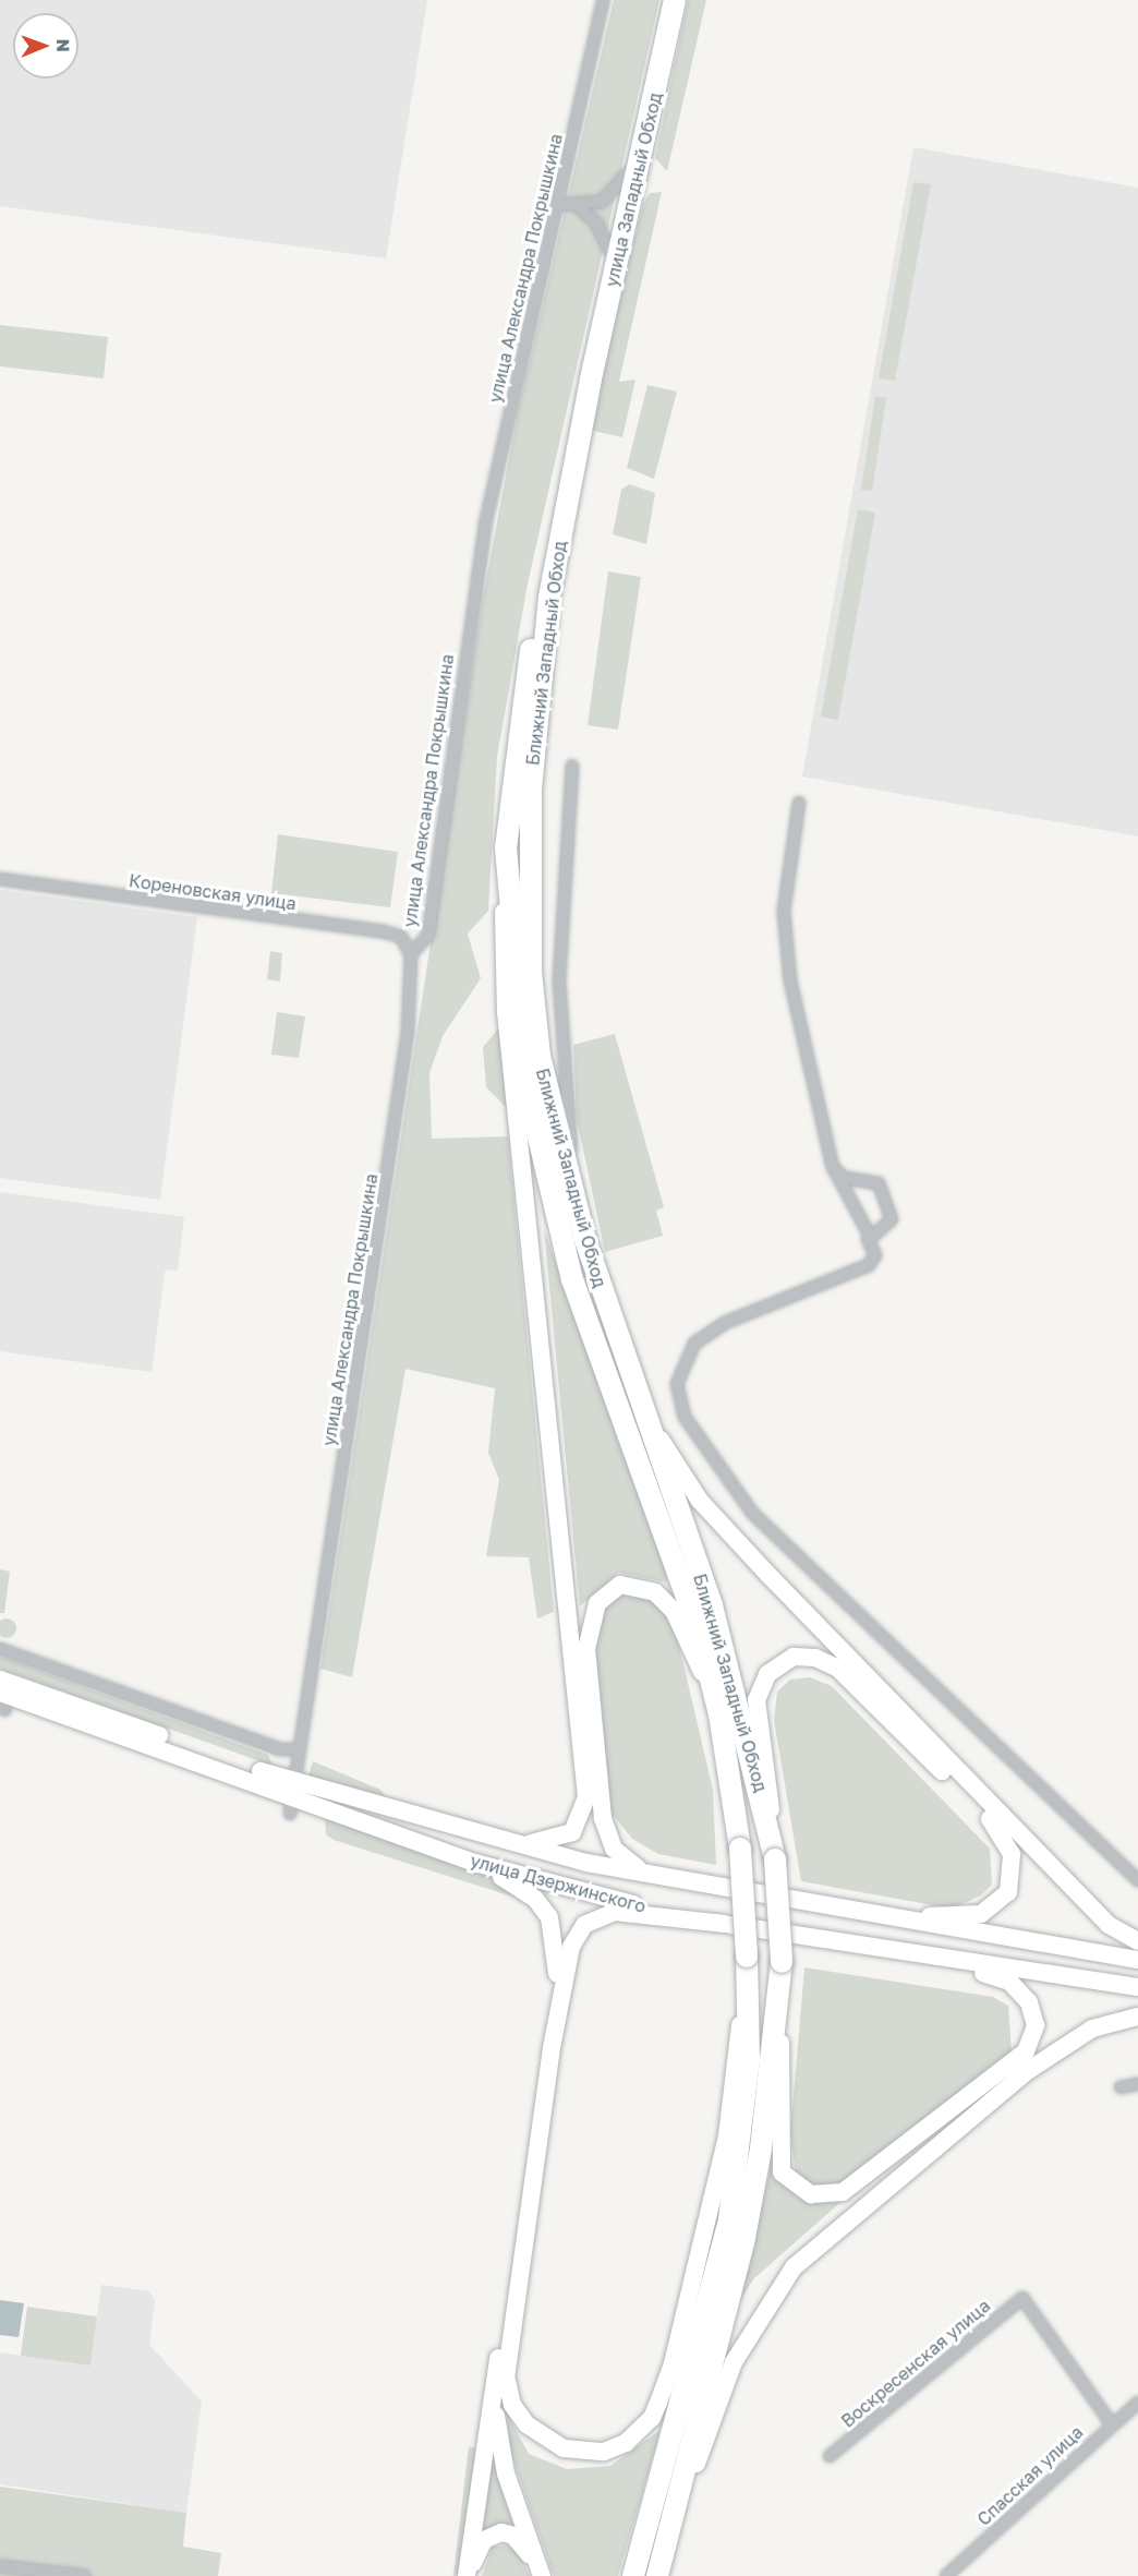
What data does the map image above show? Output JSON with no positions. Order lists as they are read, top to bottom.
{
  "streets": {
    "highway": ["улица Западный Обход", "Ближний Западный Обход"],
    "main road": ["улица Дзержинского"],
    "street": [
      "улица Александра Покрышкина",
      "Кореновская улица",
      "Воскресенская улица",
      "Спасская улица"
    ]
  },
  "crossings": [
    ["улица Западный Обход", "Ближний Западный Обход"],
    ["улица Александра Покрышкина", "Кореновская улица"],
    ["улица Александра Покрышкина", "улица Дзержинского"],
    ["Воскресенская улица", "Спасская улица"]
  ],
  "north": "right"
}
